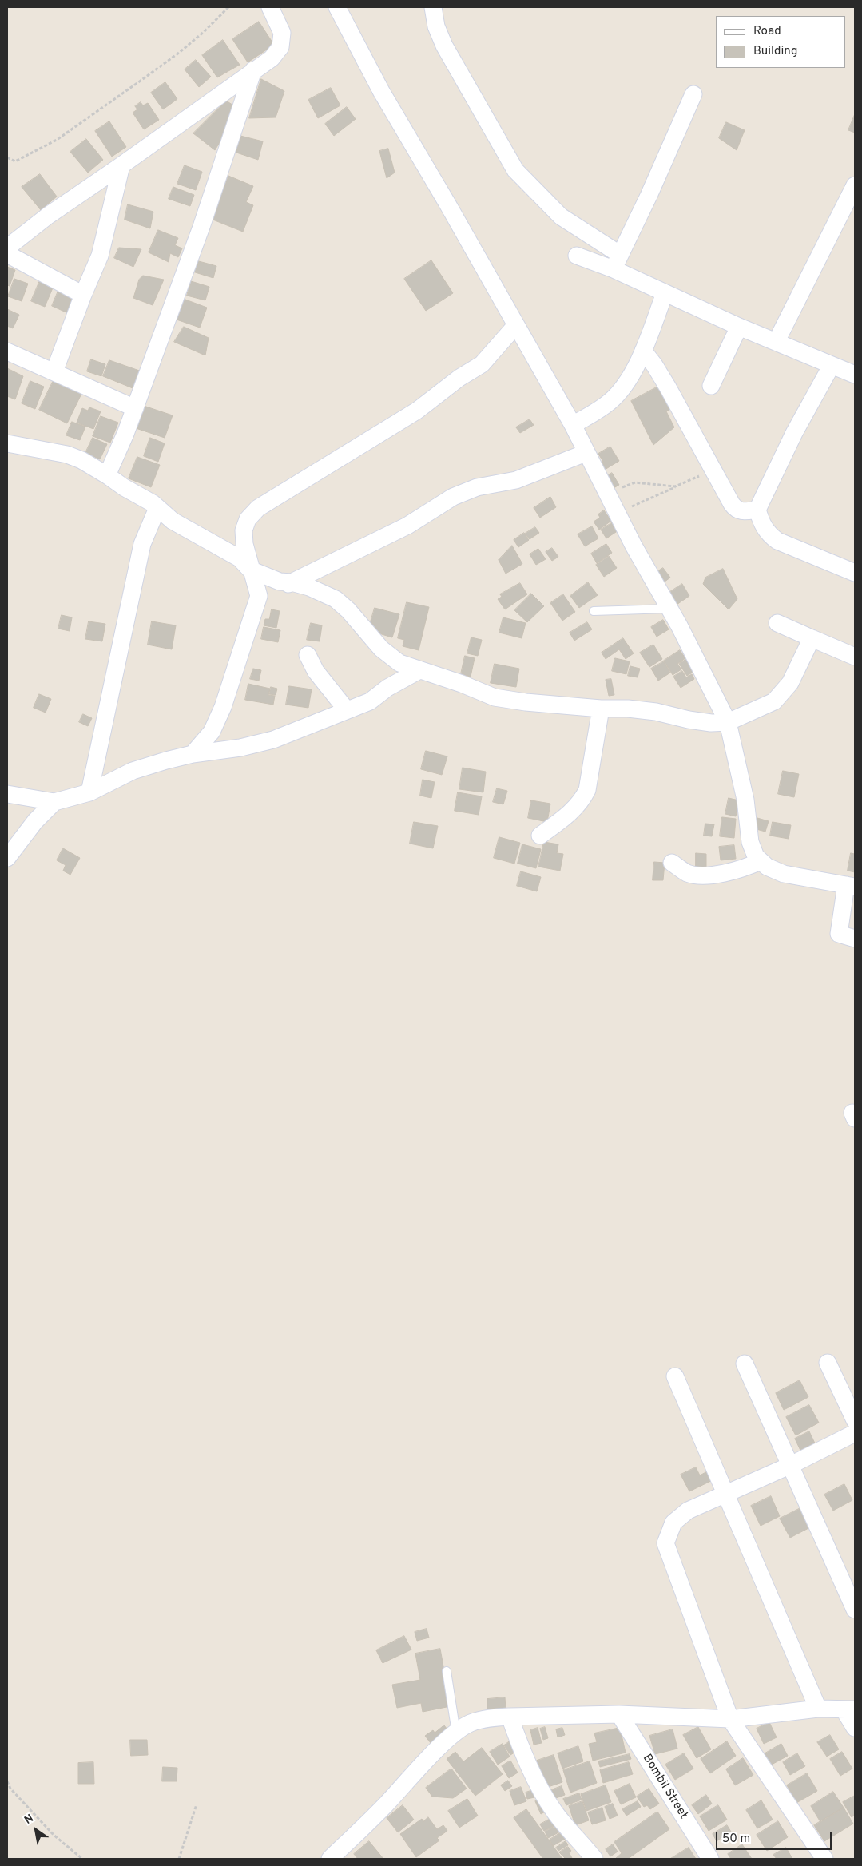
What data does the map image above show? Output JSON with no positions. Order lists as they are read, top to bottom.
{
  "streets": {
    "street": ["Bombil Street"]
  },
  "legend": ["Road", "Building"],
  "scale_bar": "50 m",
  "north": "top left"
}
